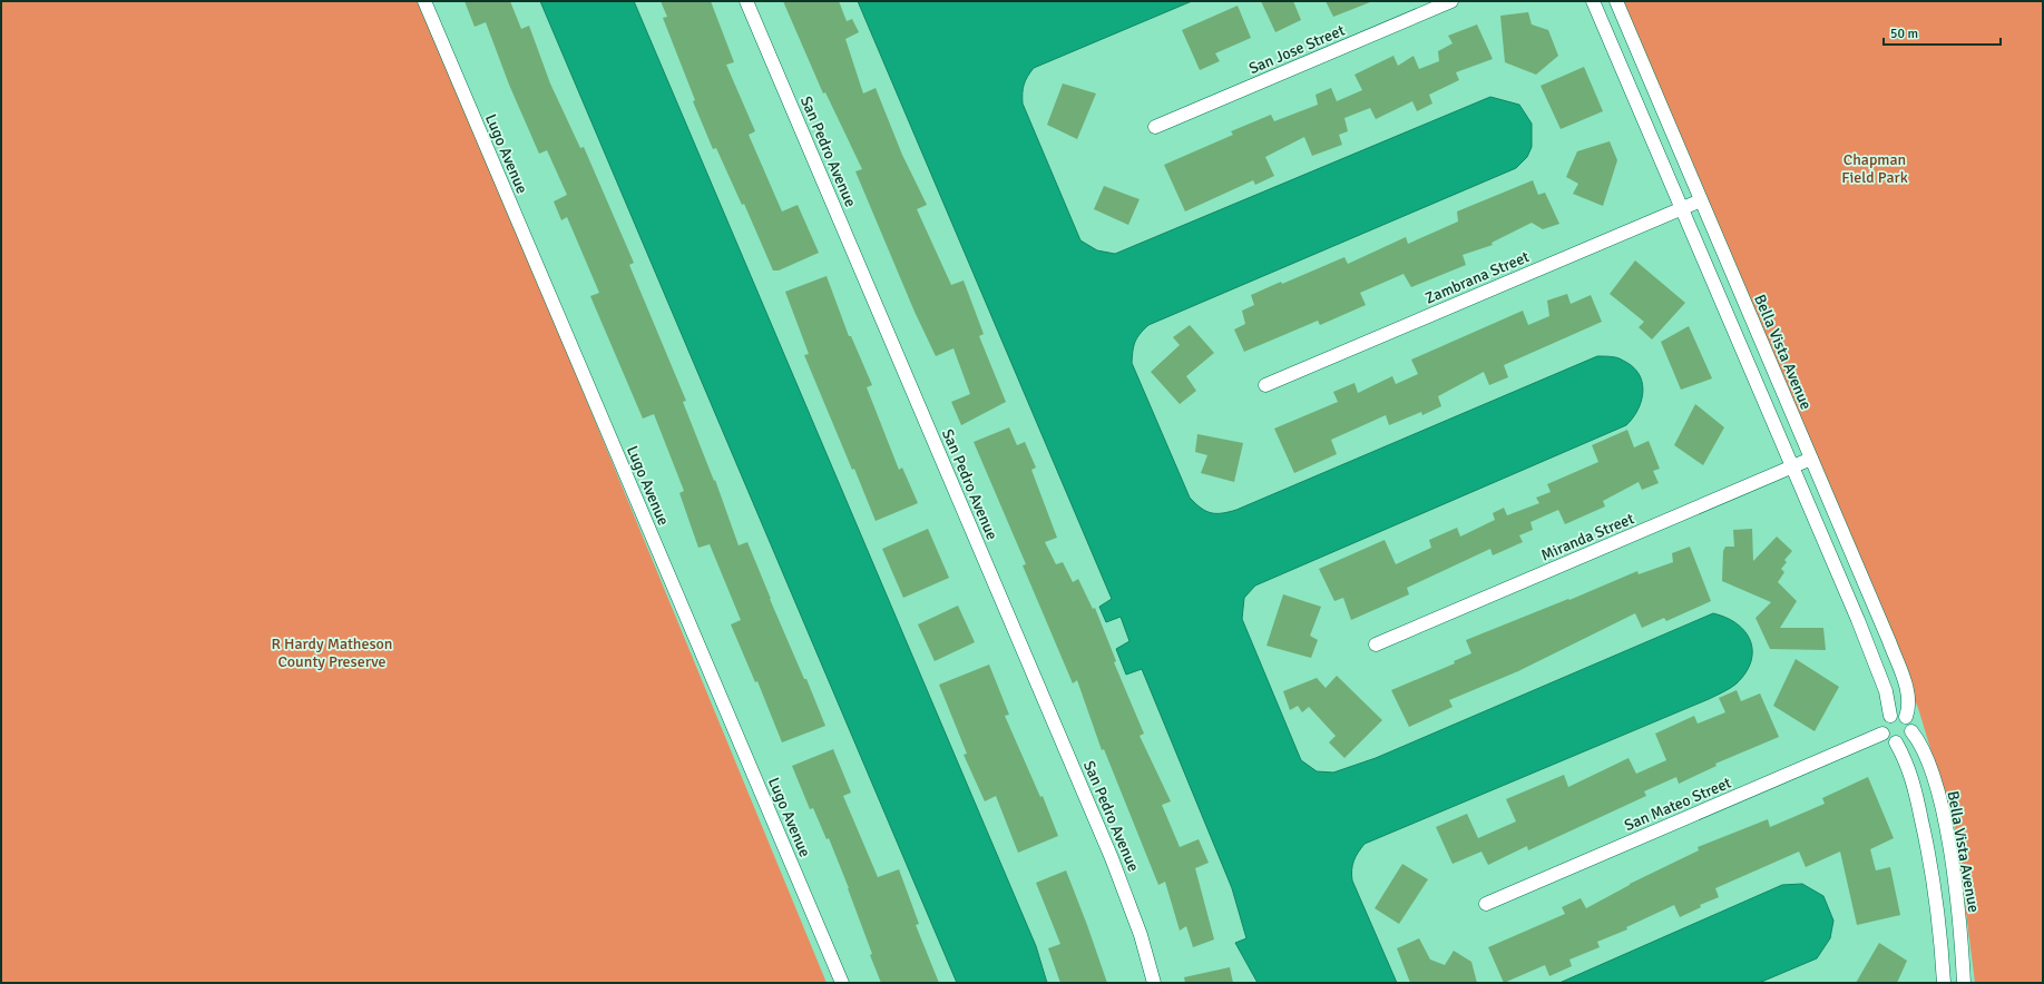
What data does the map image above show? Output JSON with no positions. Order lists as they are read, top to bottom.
{
  "streets": {
    "street": [
      "San Jose Street",
      "San Pedro Avenue",
      "Lugo Avenue",
      "Zambrana Street",
      "Bella Vista Avenue",
      "Miranda Street",
      "San Mateo Street"
    ]
  },
  "crossings": [
    ["Zambrana Street", "Bella Vista Avenue"],
    ["Bella Vista Avenue", "Miranda Street"],
    ["Bella Vista Avenue", "San Mateo Street"]
  ],
  "parks": ["Chapman Field Park", "R Hardy Matheson County Preserve"],
  "scale_bar": "50 m"
}
